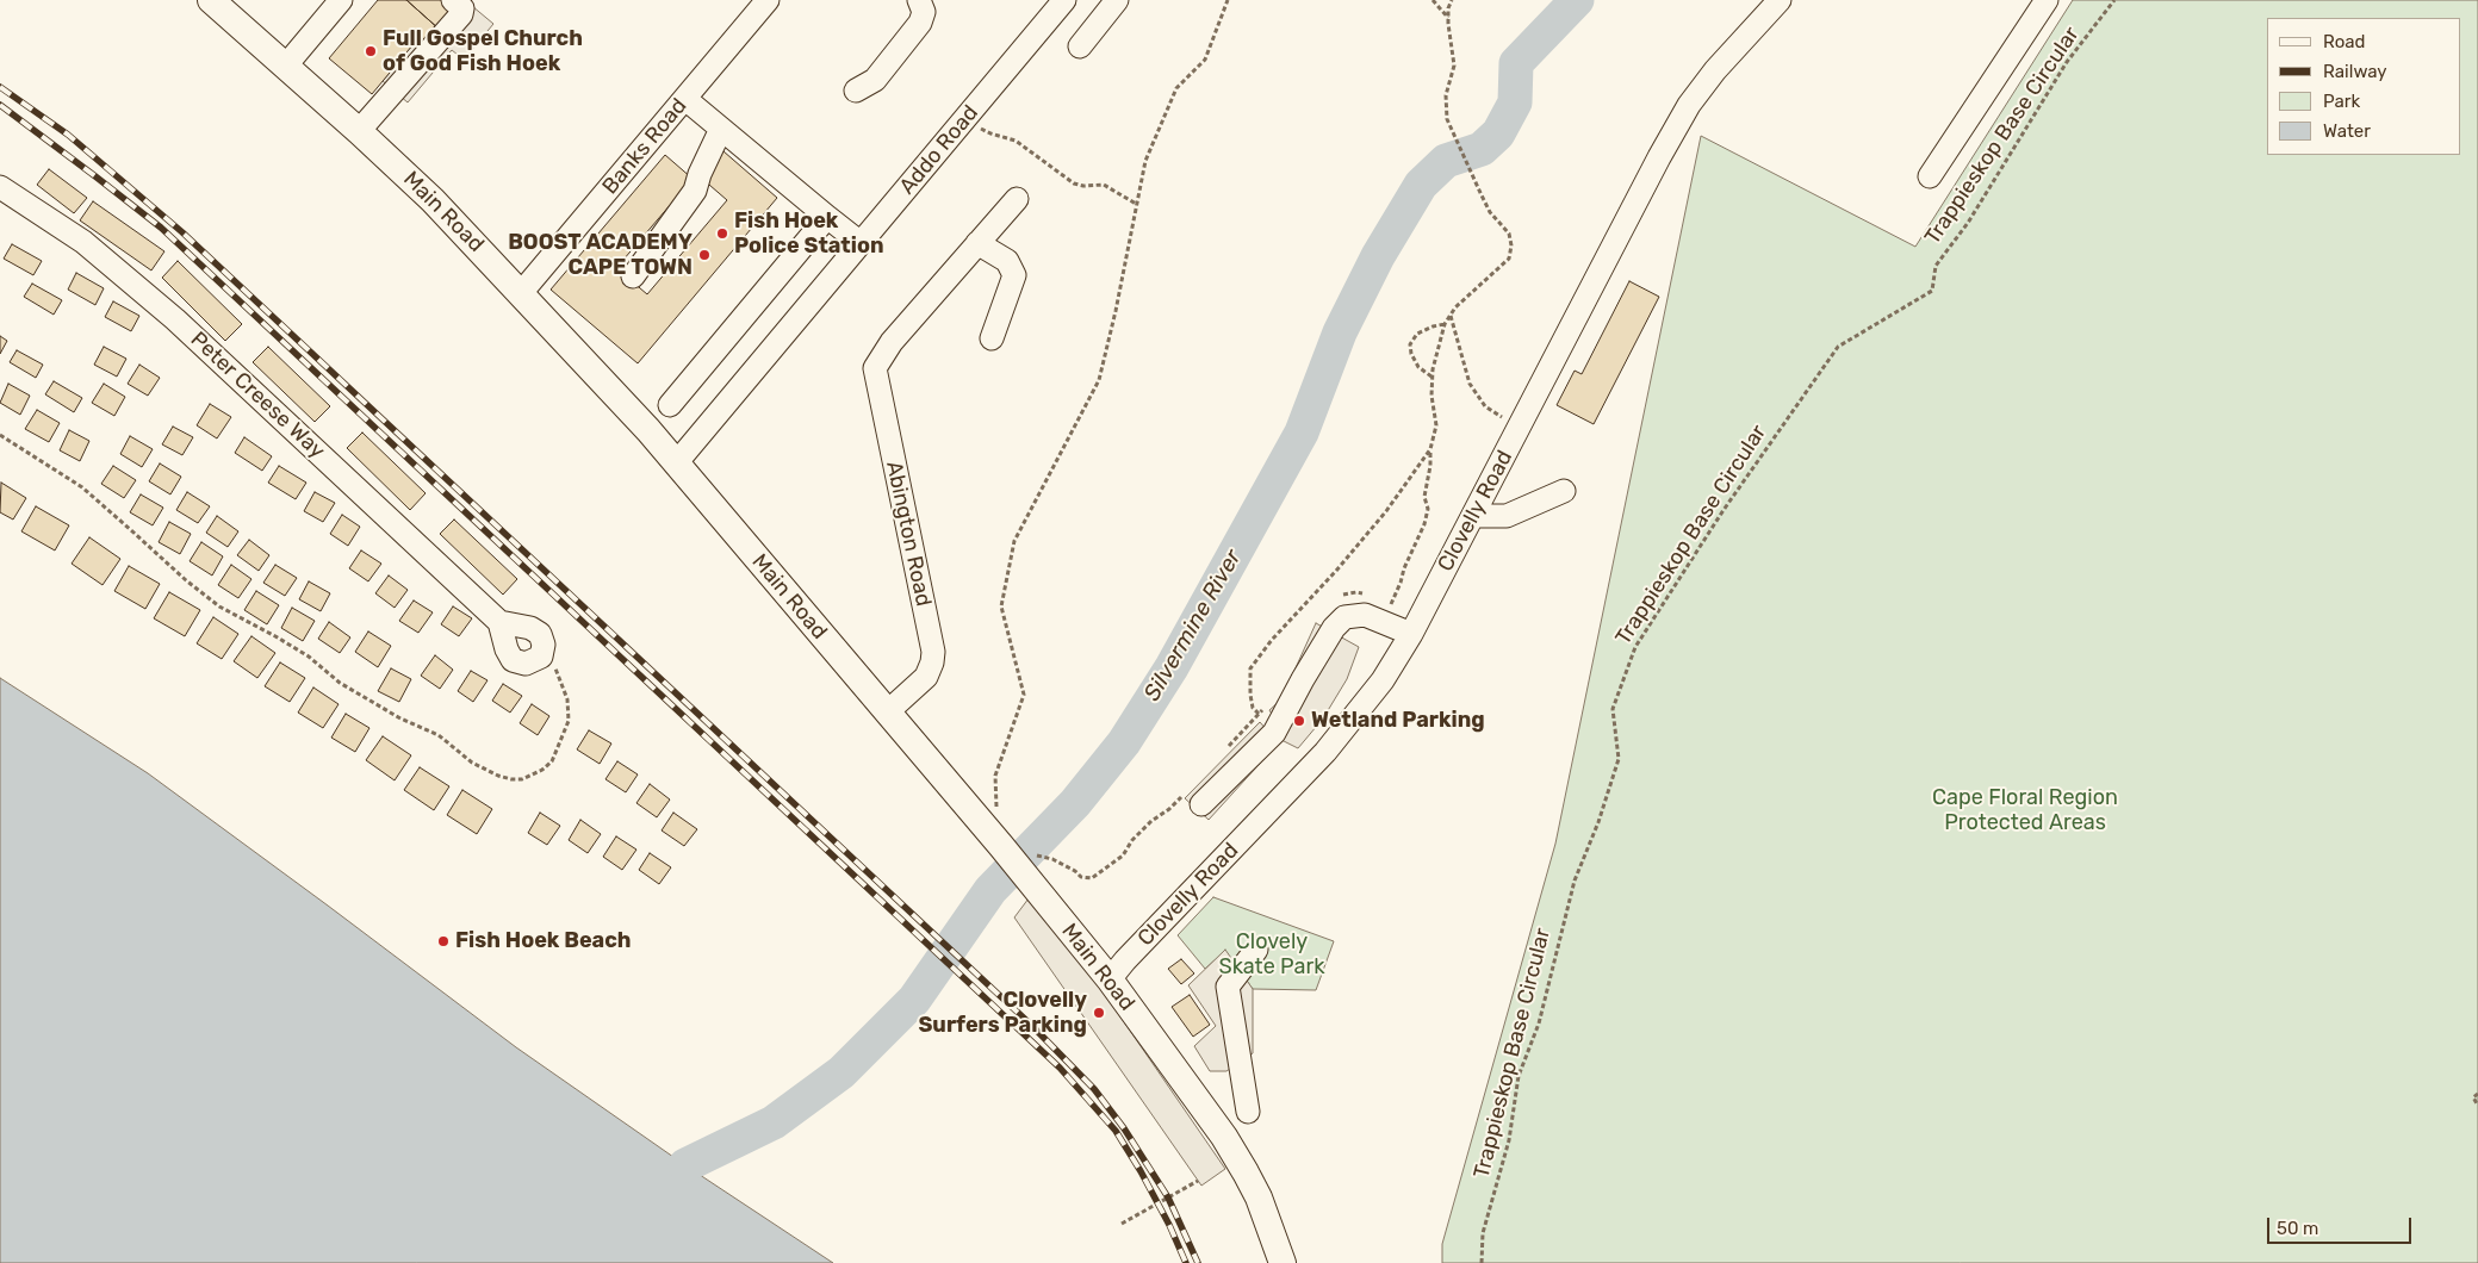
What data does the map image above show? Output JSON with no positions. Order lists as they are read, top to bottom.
{
  "streets": {
    "main road": ["Main Road"],
    "street": [
      "Banks Road",
      "Addo Road",
      "Peter Creese Way",
      "Clovelly Road",
      "Abington Road"
    ],
    "path": ["Trappieskop Base Circular"]
  },
  "crossings": [
    ["Banks Road", "Main Road"],
    ["Addo Road", "Main Road"],
    ["Main Road", "Clovelly Road"],
    ["Main Road", "Abington Road"]
  ],
  "water": ["Silvermine River"],
  "parks": ["Cape Floral Region Protected Areas", "Clovely Skate Park"],
  "places": [
    "Full Gospel Church of God Fish Hoek",
    "Fish Hoek Police Station",
    "BOOST ACADEMY CAPE TOWN",
    "Wetland Parking",
    "Fish Hoek Beach",
    "Clovelly Surfers Parking"
  ],
  "legend": [
    "Road",
    "Railway",
    "Park",
    "Water"
  ],
  "scale_bar": "50 m"
}
